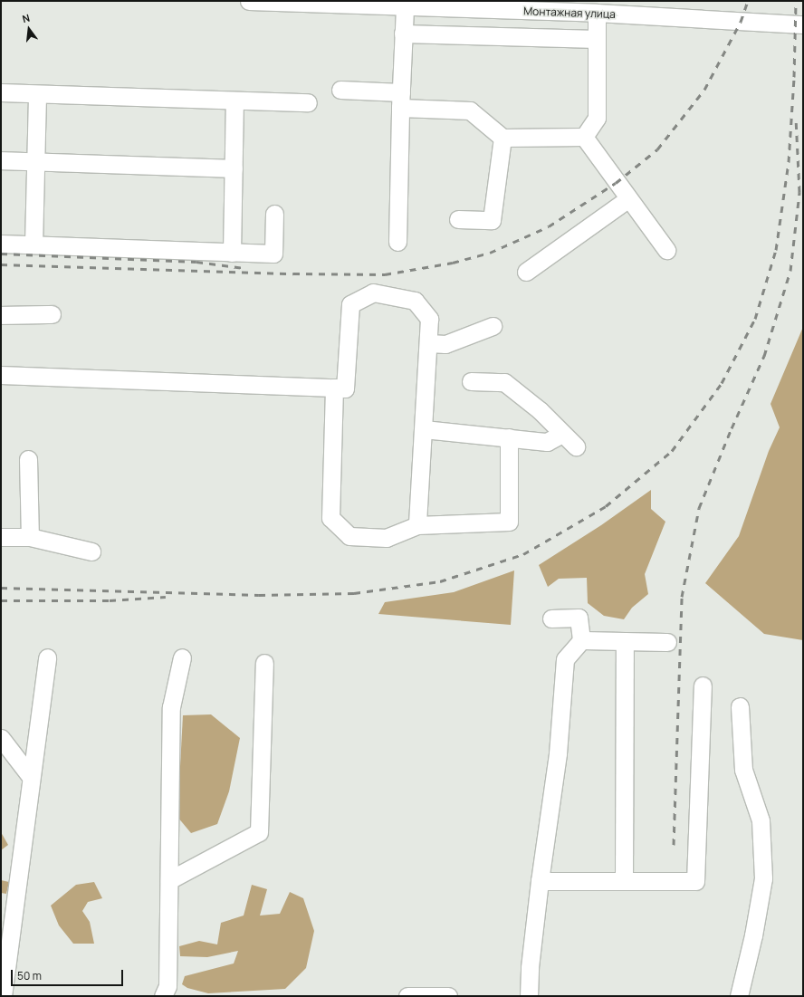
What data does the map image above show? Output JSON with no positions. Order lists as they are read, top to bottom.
{
  "streets": {
    "street": ["Монтажная улица"]
  },
  "scale_bar": "50 m",
  "north": "top"
}
